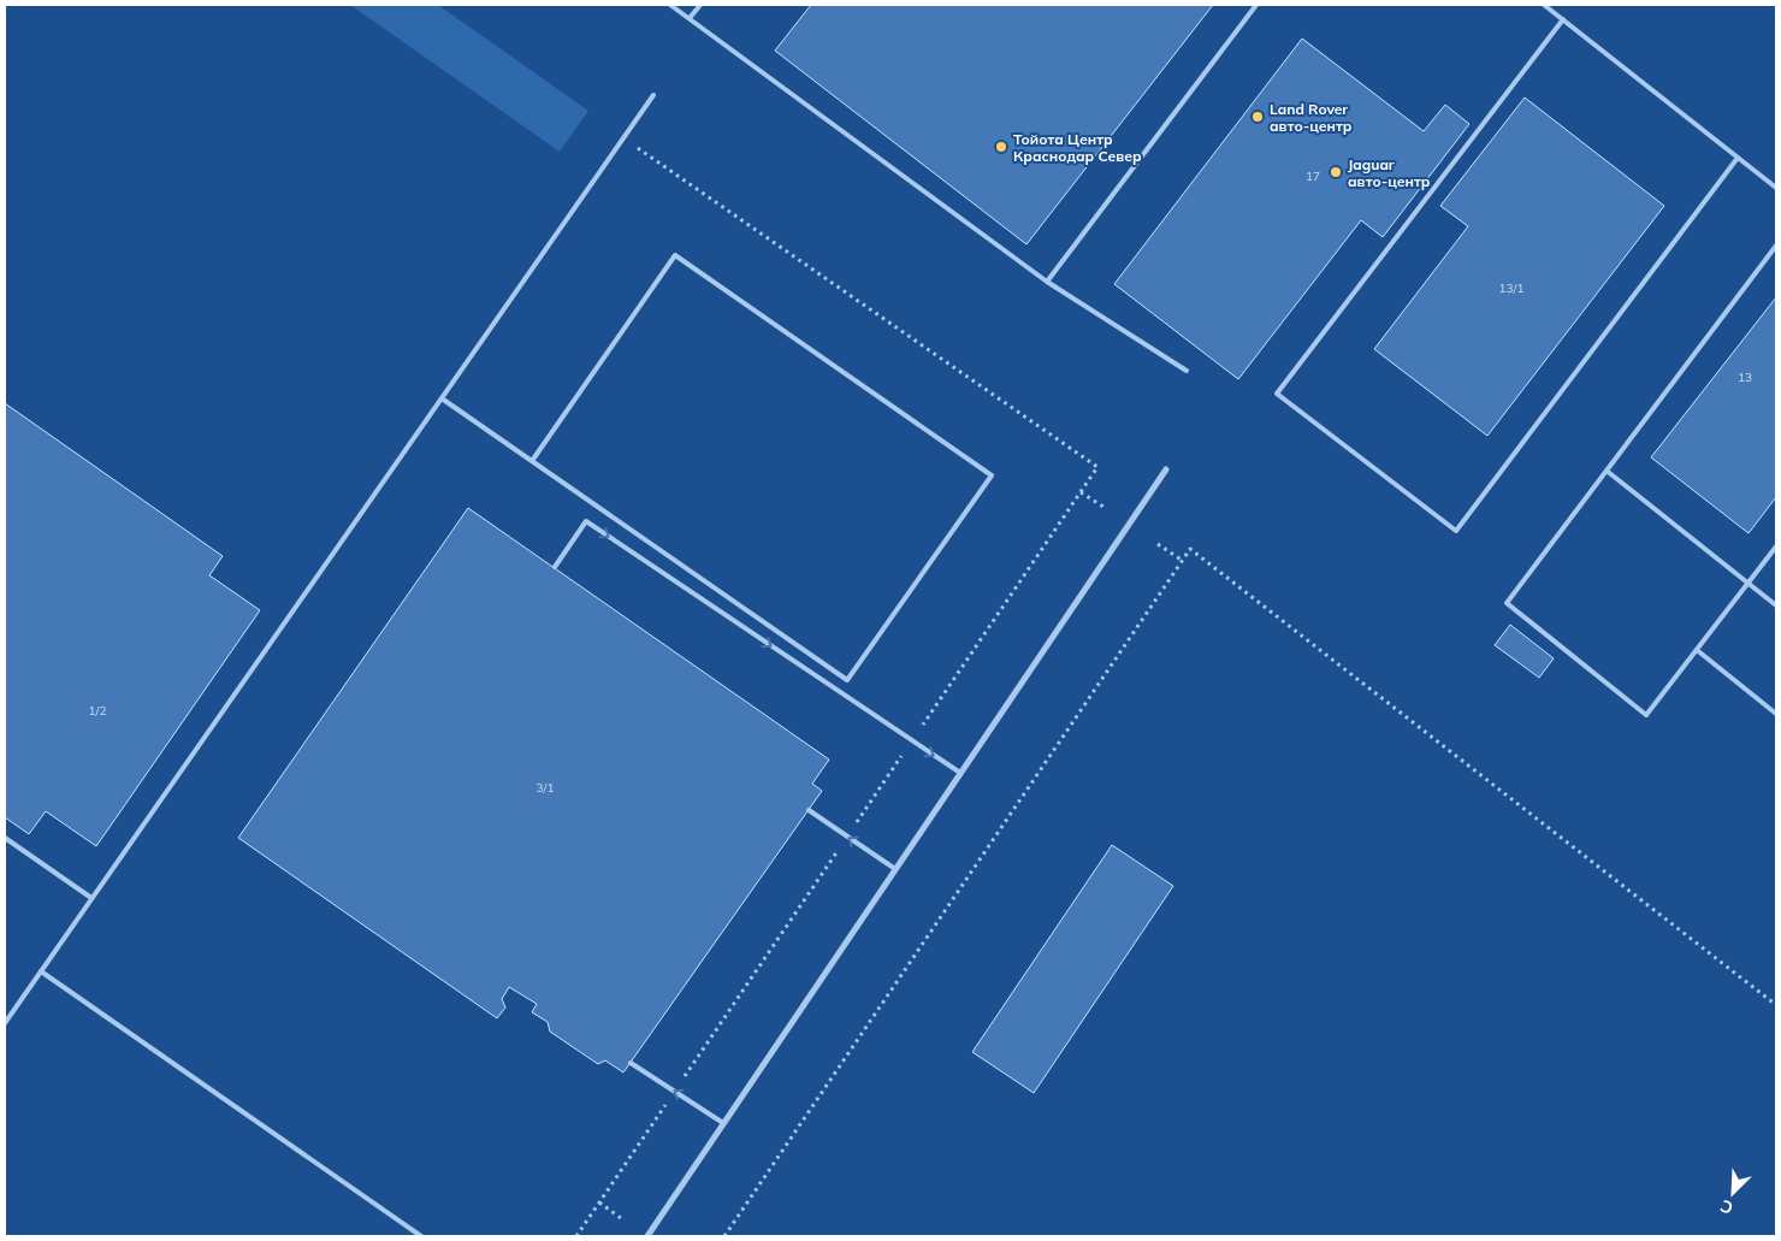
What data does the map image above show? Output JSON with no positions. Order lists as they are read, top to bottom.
{
  "places": ["Land Rover авто-центр", "Тойота Центр Краснодар Север", "Jaguar авто-центр"],
  "house_numbers": [
    "17",
    "13/1",
    "13",
    "1/2",
    "3/1"
  ],
  "north": "bottom left"
}
